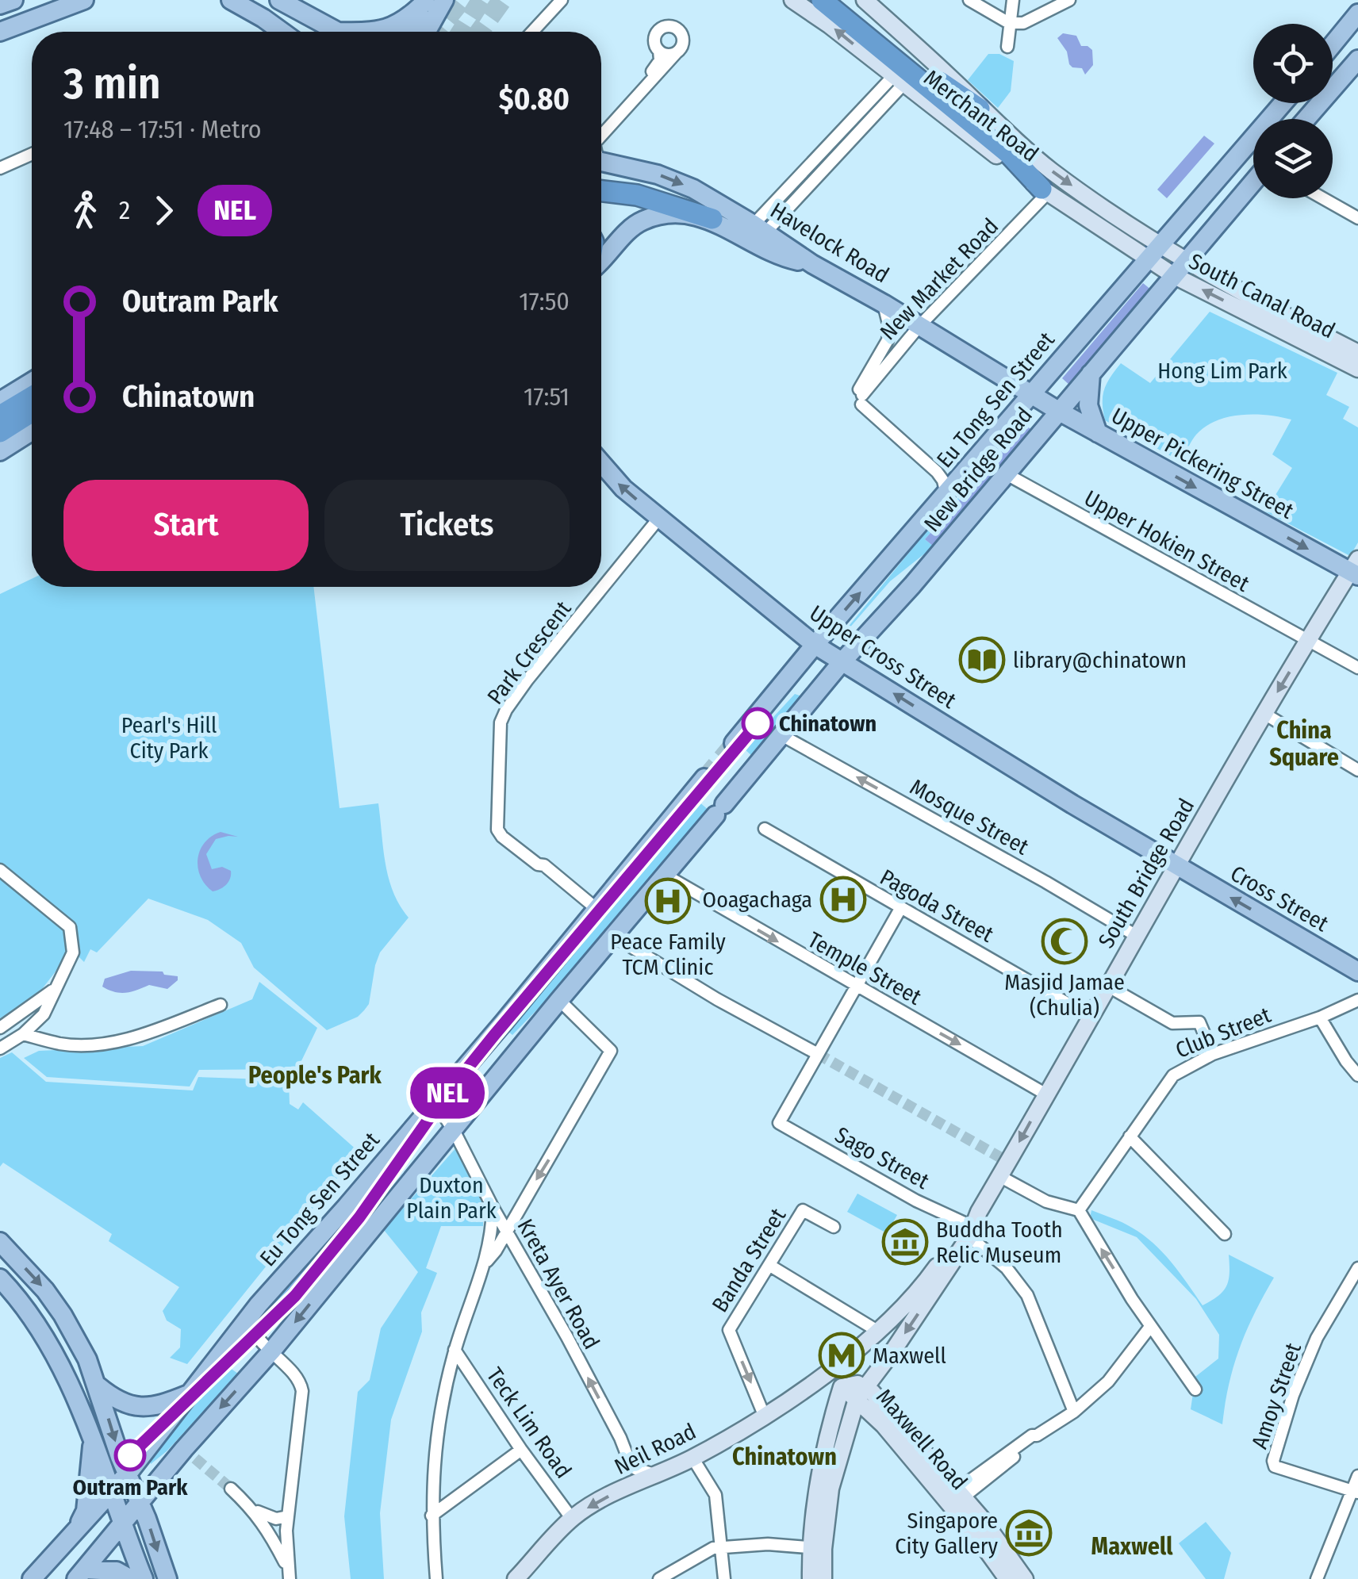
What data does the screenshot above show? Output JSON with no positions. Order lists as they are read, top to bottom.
{
  "streets": {
    "main road": [
      "Merchant Road",
      "Havelock Road",
      "South Canal Road",
      "Eu Tong Sen Street",
      "Upper Pickering Street",
      "New Bridge Road",
      "Upper Cross Street",
      "South Bridge Road",
      "Cross Street",
      "Maxwell Road",
      "Neil Road"
    ],
    "street": [
      "New Market Road",
      "Upper Hokien Street",
      "Park Crescent",
      "Mosque Street",
      "Pagoda Street",
      "Temple Street",
      "Club Street",
      "Sago Street",
      "Banda Street",
      "Kreta Ayer Road",
      "Amoy Street",
      "Teck Lim Road"
    ]
  },
  "crossings": [
    ["Merchant Road", "New Market Road"],
    ["Merchant Road", "South Canal Road"],
    ["Merchant Road", "Eu Tong Sen Street"],
    ["Havelock Road", "New Market Road"],
    ["Havelock Road", "Eu Tong Sen Street"],
    ["Havelock Road", "Upper Pickering Street"],
    ["South Canal Road", "Eu Tong Sen Street"],
    ["South Canal Road", "New Bridge Road"],
    ["Eu Tong Sen Street", "Upper Pickering Street"],
    ["Eu Tong Sen Street", "Park Crescent"],
    ["Eu Tong Sen Street", "Upper Cross Street"],
    ["Eu Tong Sen Street", "Kreta Ayer Road"],
    ["Upper Pickering Street", "New Bridge Road"],
    ["Upper Pickering Street", "South Bridge Road"],
    ["New Bridge Road", "Upper Hokien Street"],
    ["New Bridge Road", "Upper Cross Street"],
    ["New Bridge Road", "Mosque Street"],
    ["New Bridge Road", "Temple Street"],
    ["New Bridge Road", "Kreta Ayer Road"],
    ["Upper Hokien Street", "South Bridge Road"],
    ["Park Crescent", "Upper Cross Street"],
    ["Upper Cross Street", "South Bridge Road"],
    ["Upper Cross Street", "Cross Street"],
    ["Mosque Street", "South Bridge Road"],
    ["South Bridge Road", "Cross Street"],
    ["South Bridge Road", "Pagoda Street"],
    ["South Bridge Road", "Temple Street"],
    ["South Bridge Road", "Sago Street"],
    ["South Bridge Road", "Maxwell Road"],
    ["South Bridge Road", "Neil Road"],
    ["Banda Street", "Neil Road"],
    ["Kreta Ayer Road", "Neil Road"],
    ["Teck Lim Road", "Neil Road"],
    ["Maxwell Road", "Neil Road"]
  ],
  "one_way": [
    "Upper Pickering Street",
    "Upper Cross Street",
    "Mosque Street",
    "Cross Street",
    "Banda Street",
    "Kreta Ayer Road"
  ],
  "districts": [
    "China Square",
    "People's Park",
    "Chinatown",
    "Maxwell"
  ],
  "parks": ["Hong Lim Park", "Pearl's Hill City Park", "Duxton Plain Park"],
  "places": {
    "library": ["library@chinatown"],
    "other": ["Chinatown", "Outram Park"],
    "hospital": ["Ooagachaga", "Peace Family TCM Clinic"],
    "mosque": ["Masjid Jamae (Chulia)"],
    "museum": ["Buddha Tooth Relic Museum", "Singapore City Gallery"],
    "metro station": ["Maxwell"]
  },
  "lines": ["metro line NEL"],
  "page": {
    "on_map": "NEL",
    "heading": ["3 min", "17:48 – 17:51 · Metro", "$0.80"],
    "legs": ["2", "NEL"],
    "list": [
      {
        "name": "Outram Park",
        "value": "17:50"
      },
      {
        "name": "Chinatown",
        "value": "17:51"
      }
    ],
    "buttons": ["Start", "Tickets"]
  }
}
